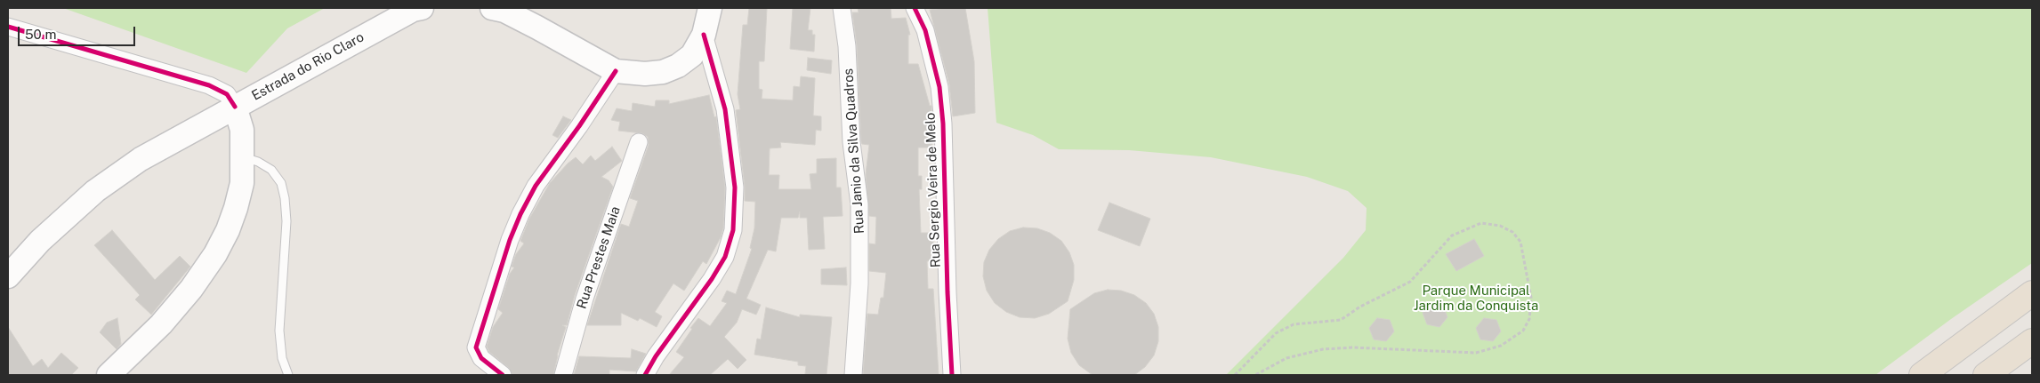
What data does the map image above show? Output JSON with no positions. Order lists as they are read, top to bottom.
{
  "streets": {
    "main road": ["Estrada do Rio Claro"],
    "street": ["Rua Janio da Silva Quadros", "Rua Sergio Veira de Melo", "Rua Prestes Maia"]
  },
  "parks": ["Parque Municipal Jardim da Conquista"],
  "scale_bar": "50 m"
}
